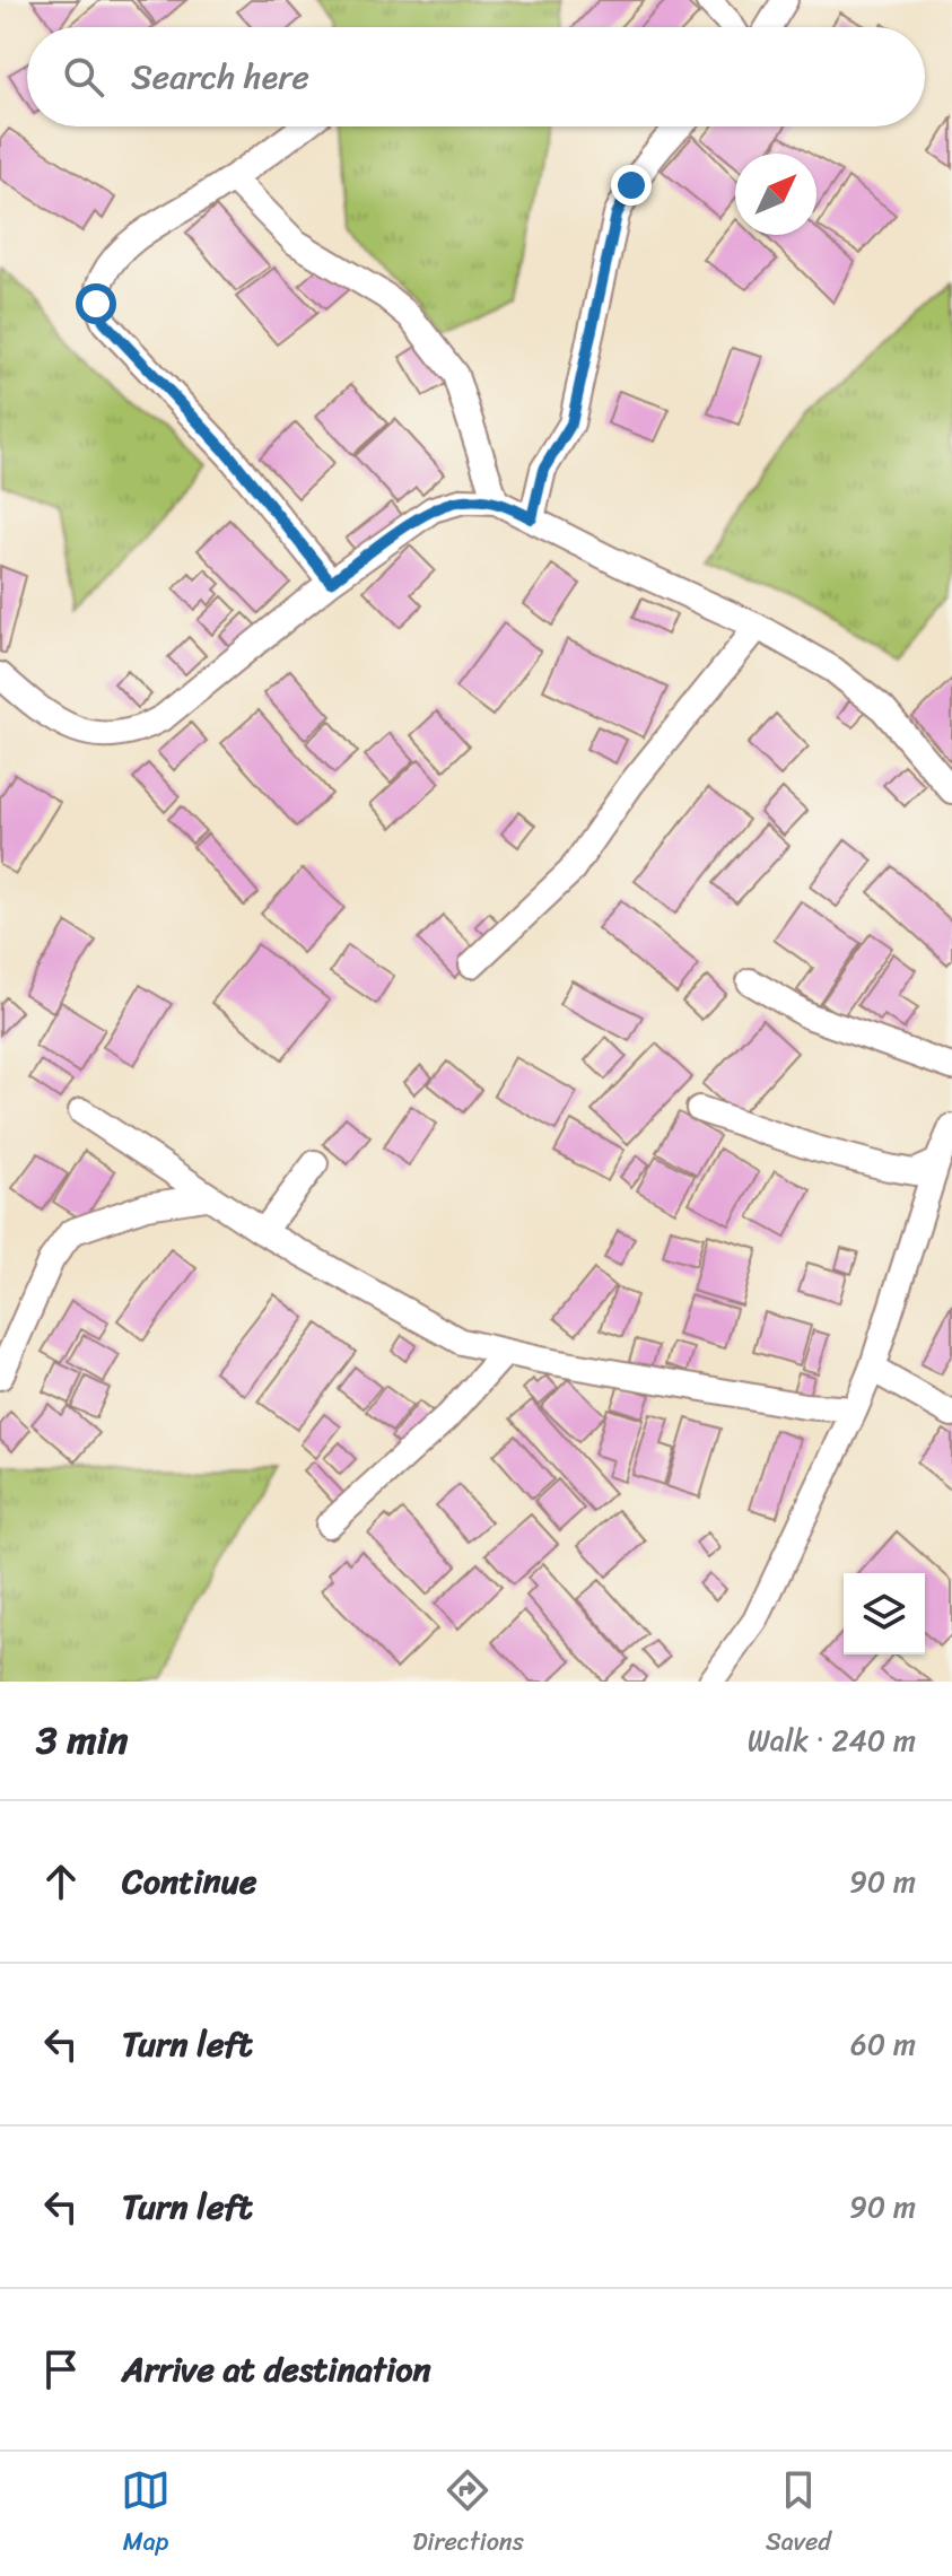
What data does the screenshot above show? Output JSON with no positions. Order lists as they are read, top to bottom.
{
  "north": "top right",
  "page": {
    "search": "Search here",
    "heading": ["3 min", "Walk · 240 m"],
    "list": [
      ["Continue", "90 m"],
      ["Turn left", "60 m"],
      ["Turn left", "90 m"],
      "Arrive at destination"
    ],
    "nav": ["Map", "Directions", "Saved"]
  }
}
